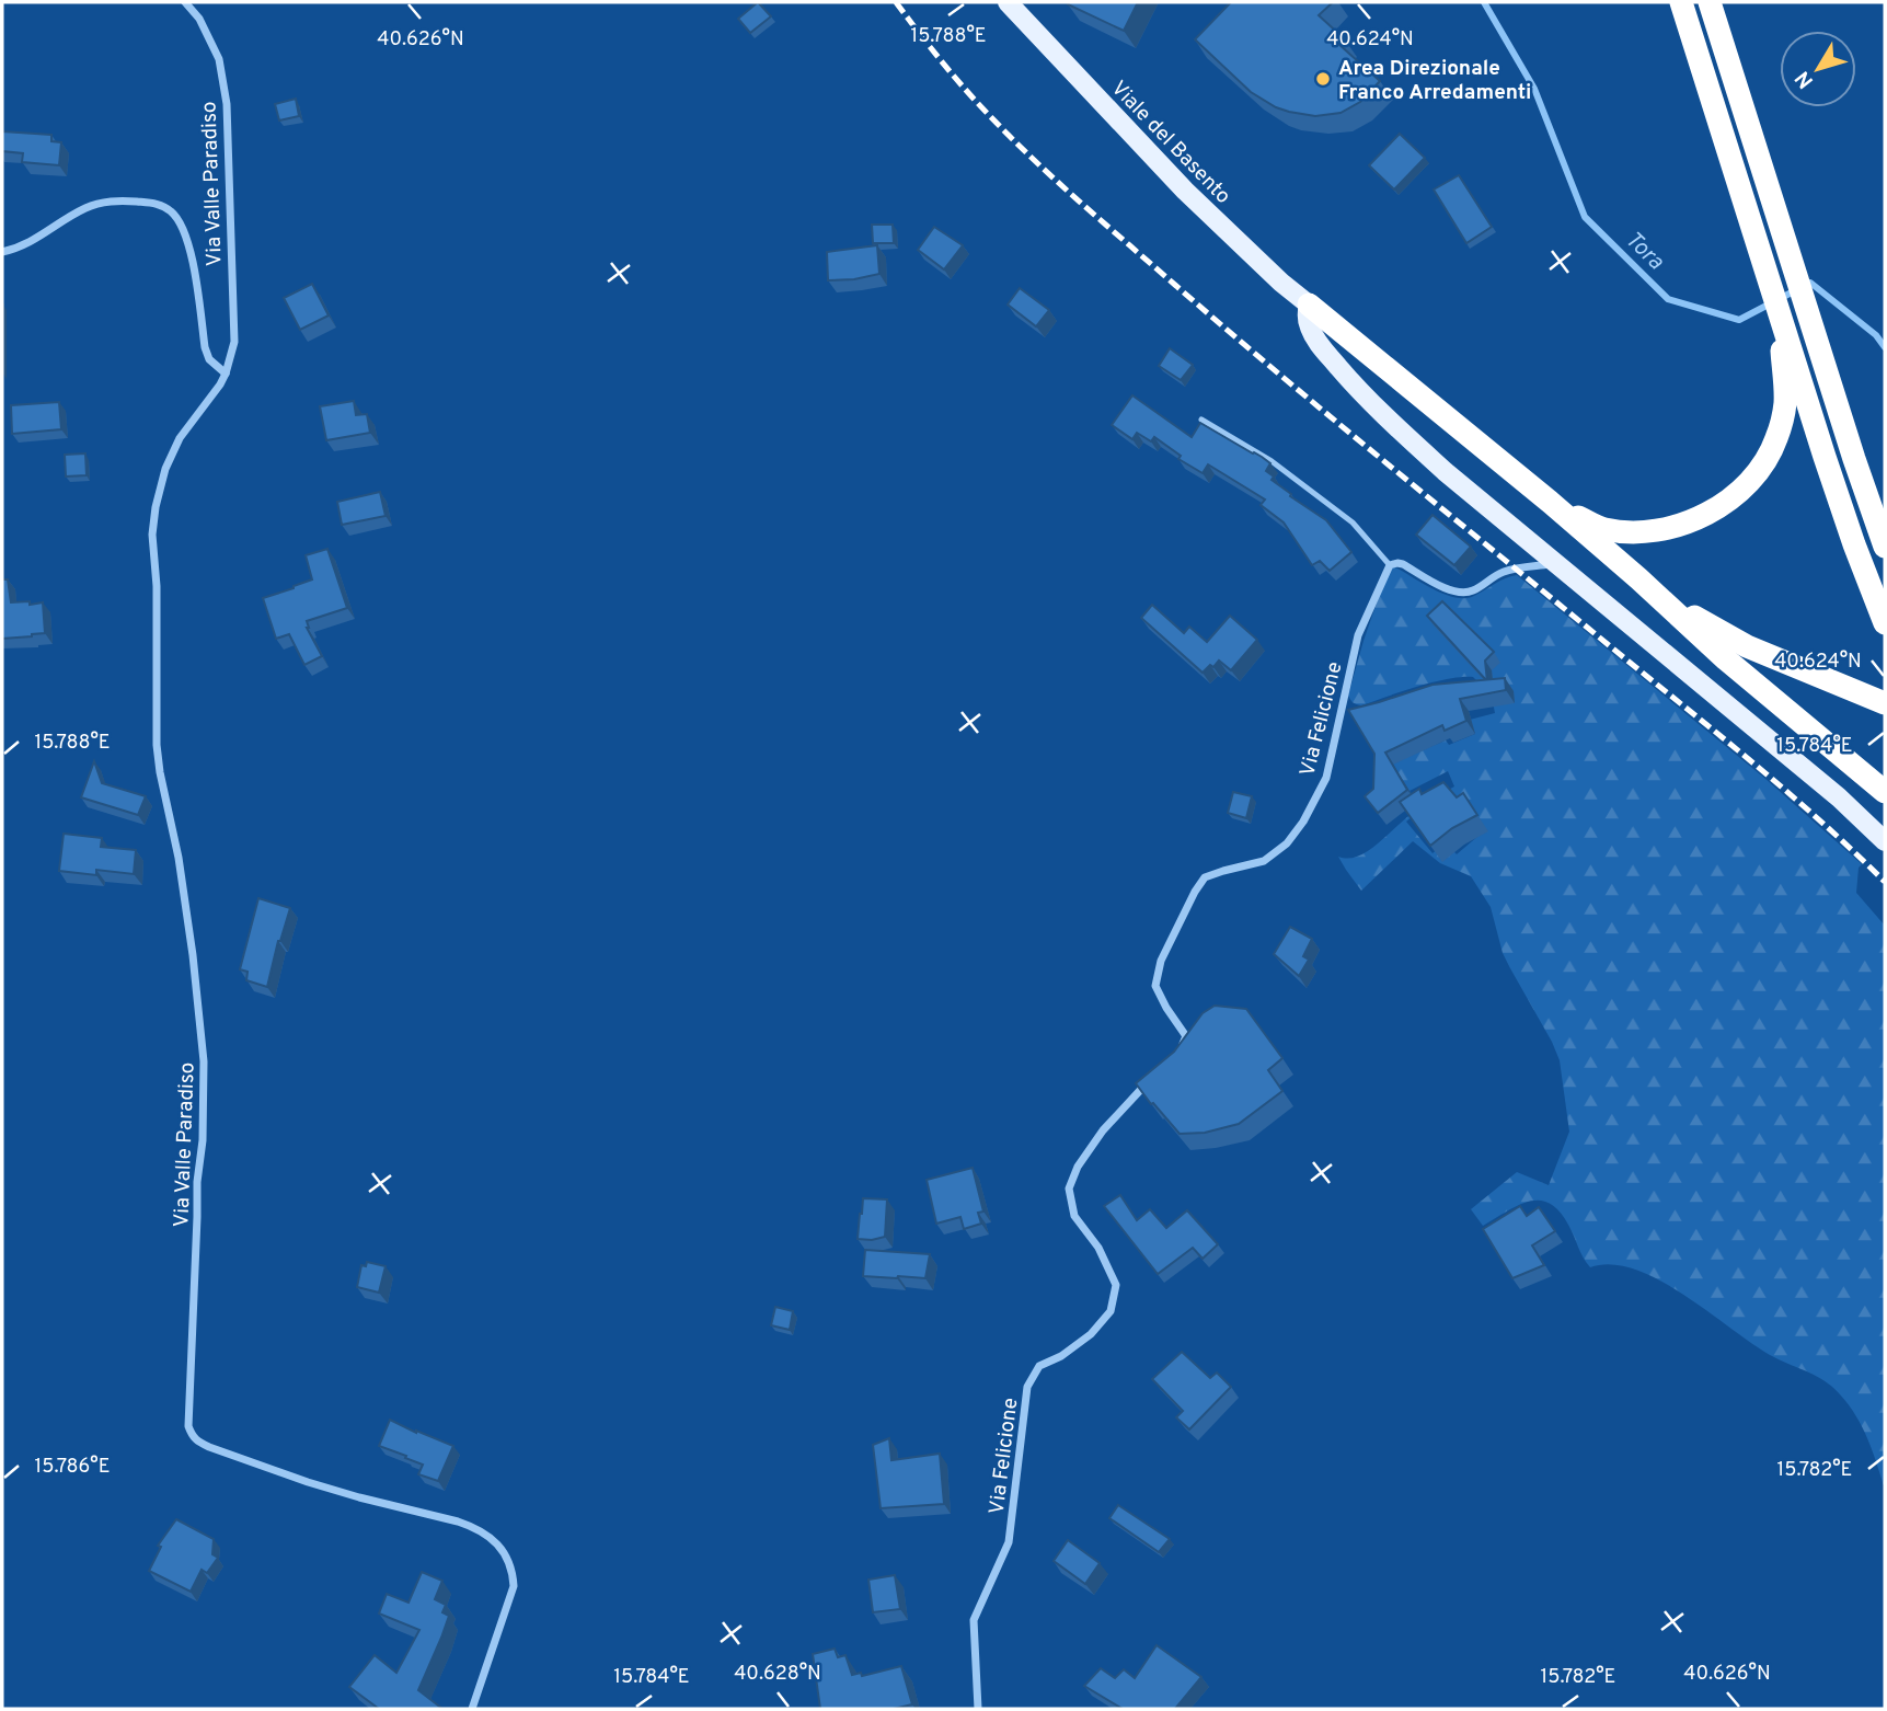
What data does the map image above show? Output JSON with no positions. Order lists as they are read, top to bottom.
{
  "streets": {
    "main road": ["Viale del Basento"],
    "street": ["Via Valle Paradiso", "Via Felicione"]
  },
  "water": ["Tora"],
  "places": ["Area Direzionale Franco Arredamenti"],
  "north": "bottom left",
  "coordinates": [
    "15.788°E",
    "40.626°N",
    "40.624°N",
    "15.784°E",
    "15.786°E",
    "15.782°E",
    "40.628°N"
  ]
}
